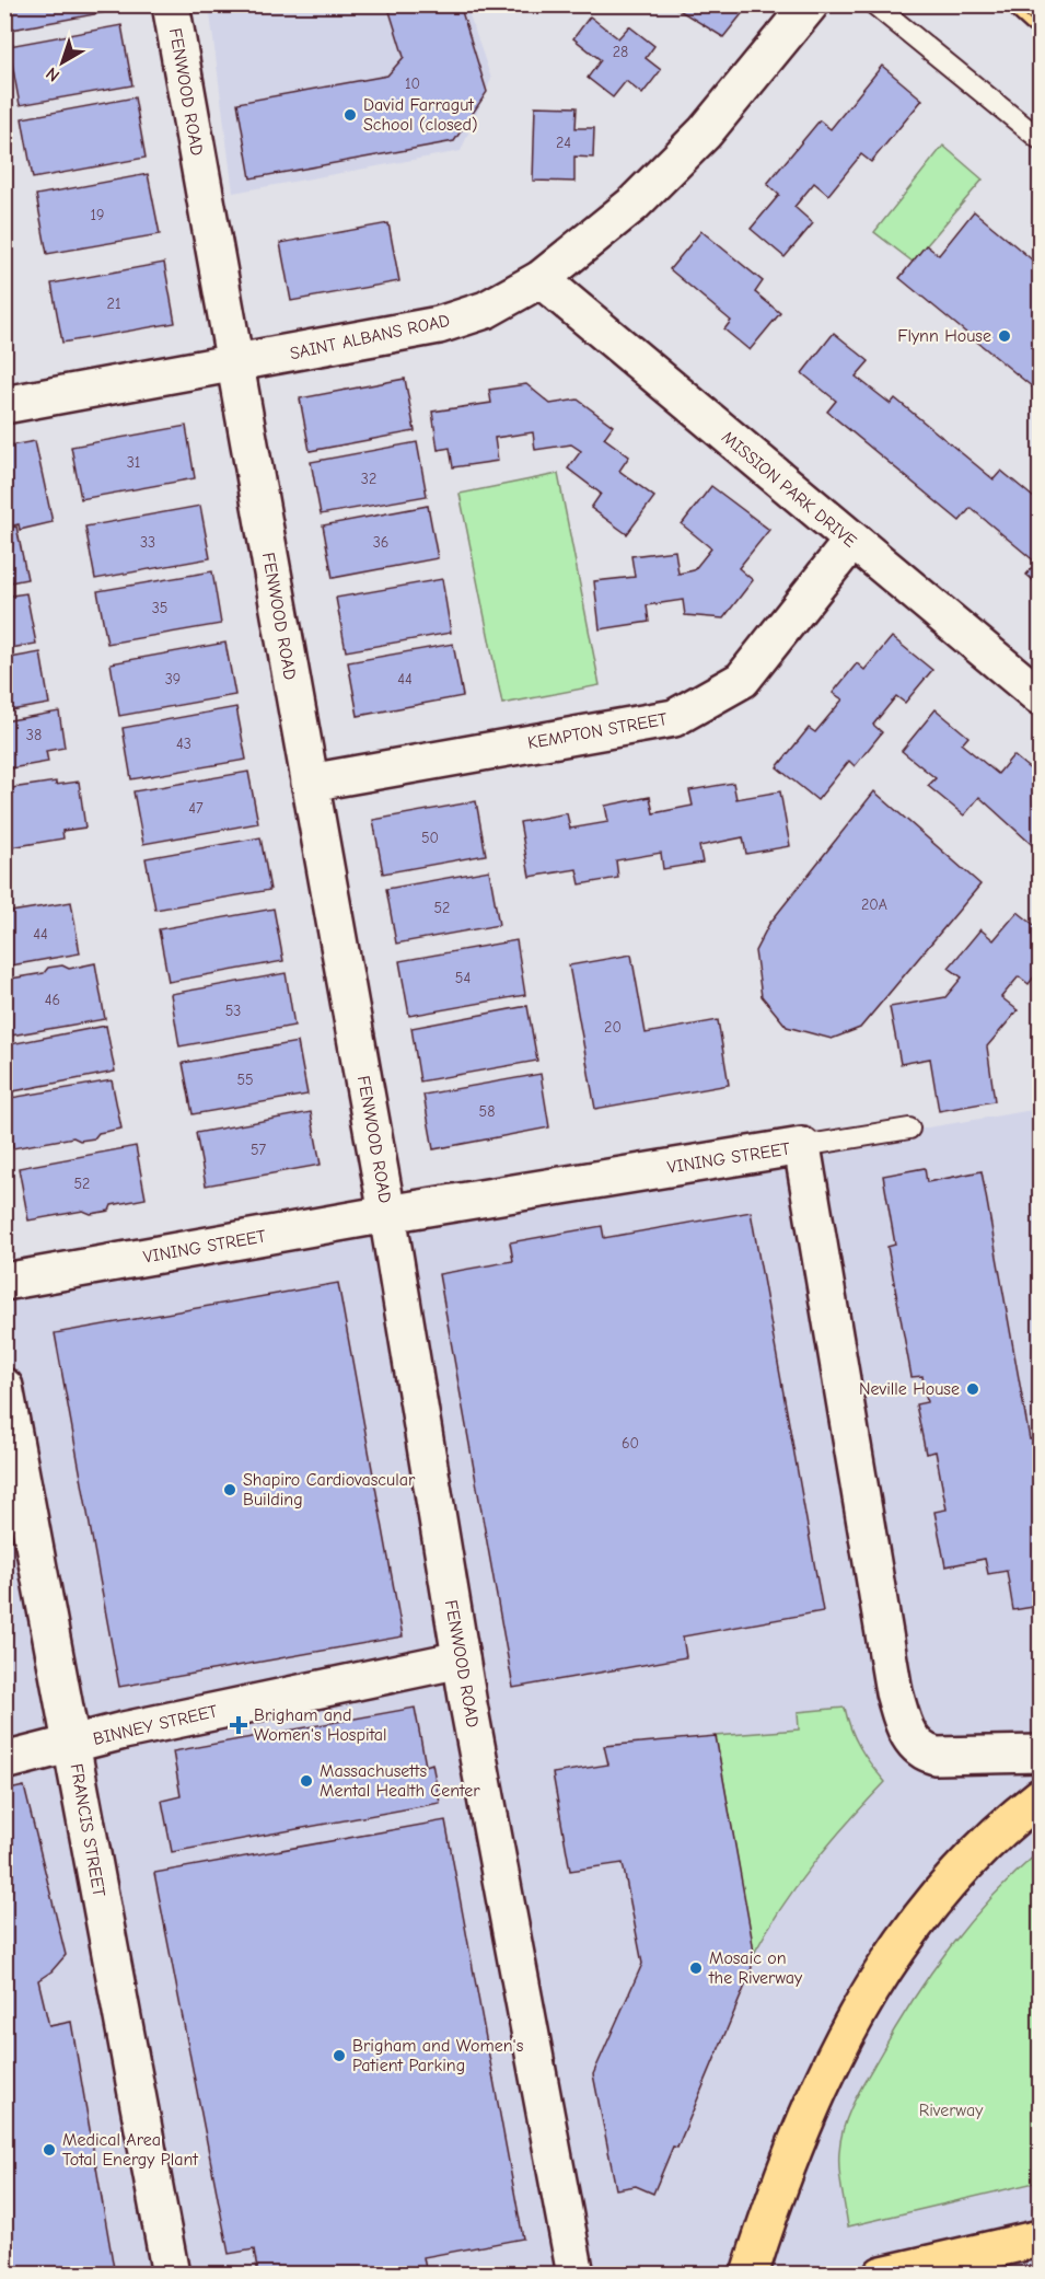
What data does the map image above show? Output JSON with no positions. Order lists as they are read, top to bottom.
{
  "streets": {
    "street": [
      "FENWOOD ROAD",
      "SAINT ALBANS ROAD",
      "MISSION PARK DRIVE",
      "KEMPTON STREET",
      "VINING STREET",
      "BINNEY STREET",
      "FRANCIS STREET"
    ]
  },
  "crossings": [
    ["FENWOOD ROAD", "SAINT ALBANS ROAD"],
    ["FENWOOD ROAD", "KEMPTON STREET"],
    ["FENWOOD ROAD", "VINING STREET"],
    ["FENWOOD ROAD", "BINNEY STREET"],
    ["SAINT ALBANS ROAD", "MISSION PARK DRIVE"],
    ["MISSION PARK DRIVE", "KEMPTON STREET"],
    ["BINNEY STREET", "FRANCIS STREET"]
  ],
  "parks": ["Riverway"],
  "places": {
    "other": [
      "David Farragut School (closed)",
      "Flynn House",
      "Neville House",
      "Shapiro Cardiovascular Building",
      "Massachusetts Mental Health Center",
      "Mosaic on the Riverway",
      "Brigham and Women's Patient Parking",
      "Medical Area Total Energy Plant"
    ],
    "health": ["Brigham and Women's Hospital"]
  },
  "house_numbers": [
    "28",
    "10",
    "24",
    "19",
    "21",
    "31",
    "32",
    "33",
    "36",
    "35",
    "39",
    "44",
    "38",
    "43",
    "47",
    "50",
    "20A",
    "52",
    "44",
    "54",
    "46",
    "53",
    "20",
    "55",
    "58",
    "57",
    "52",
    "60"
  ],
  "north": "bottom left"
}
